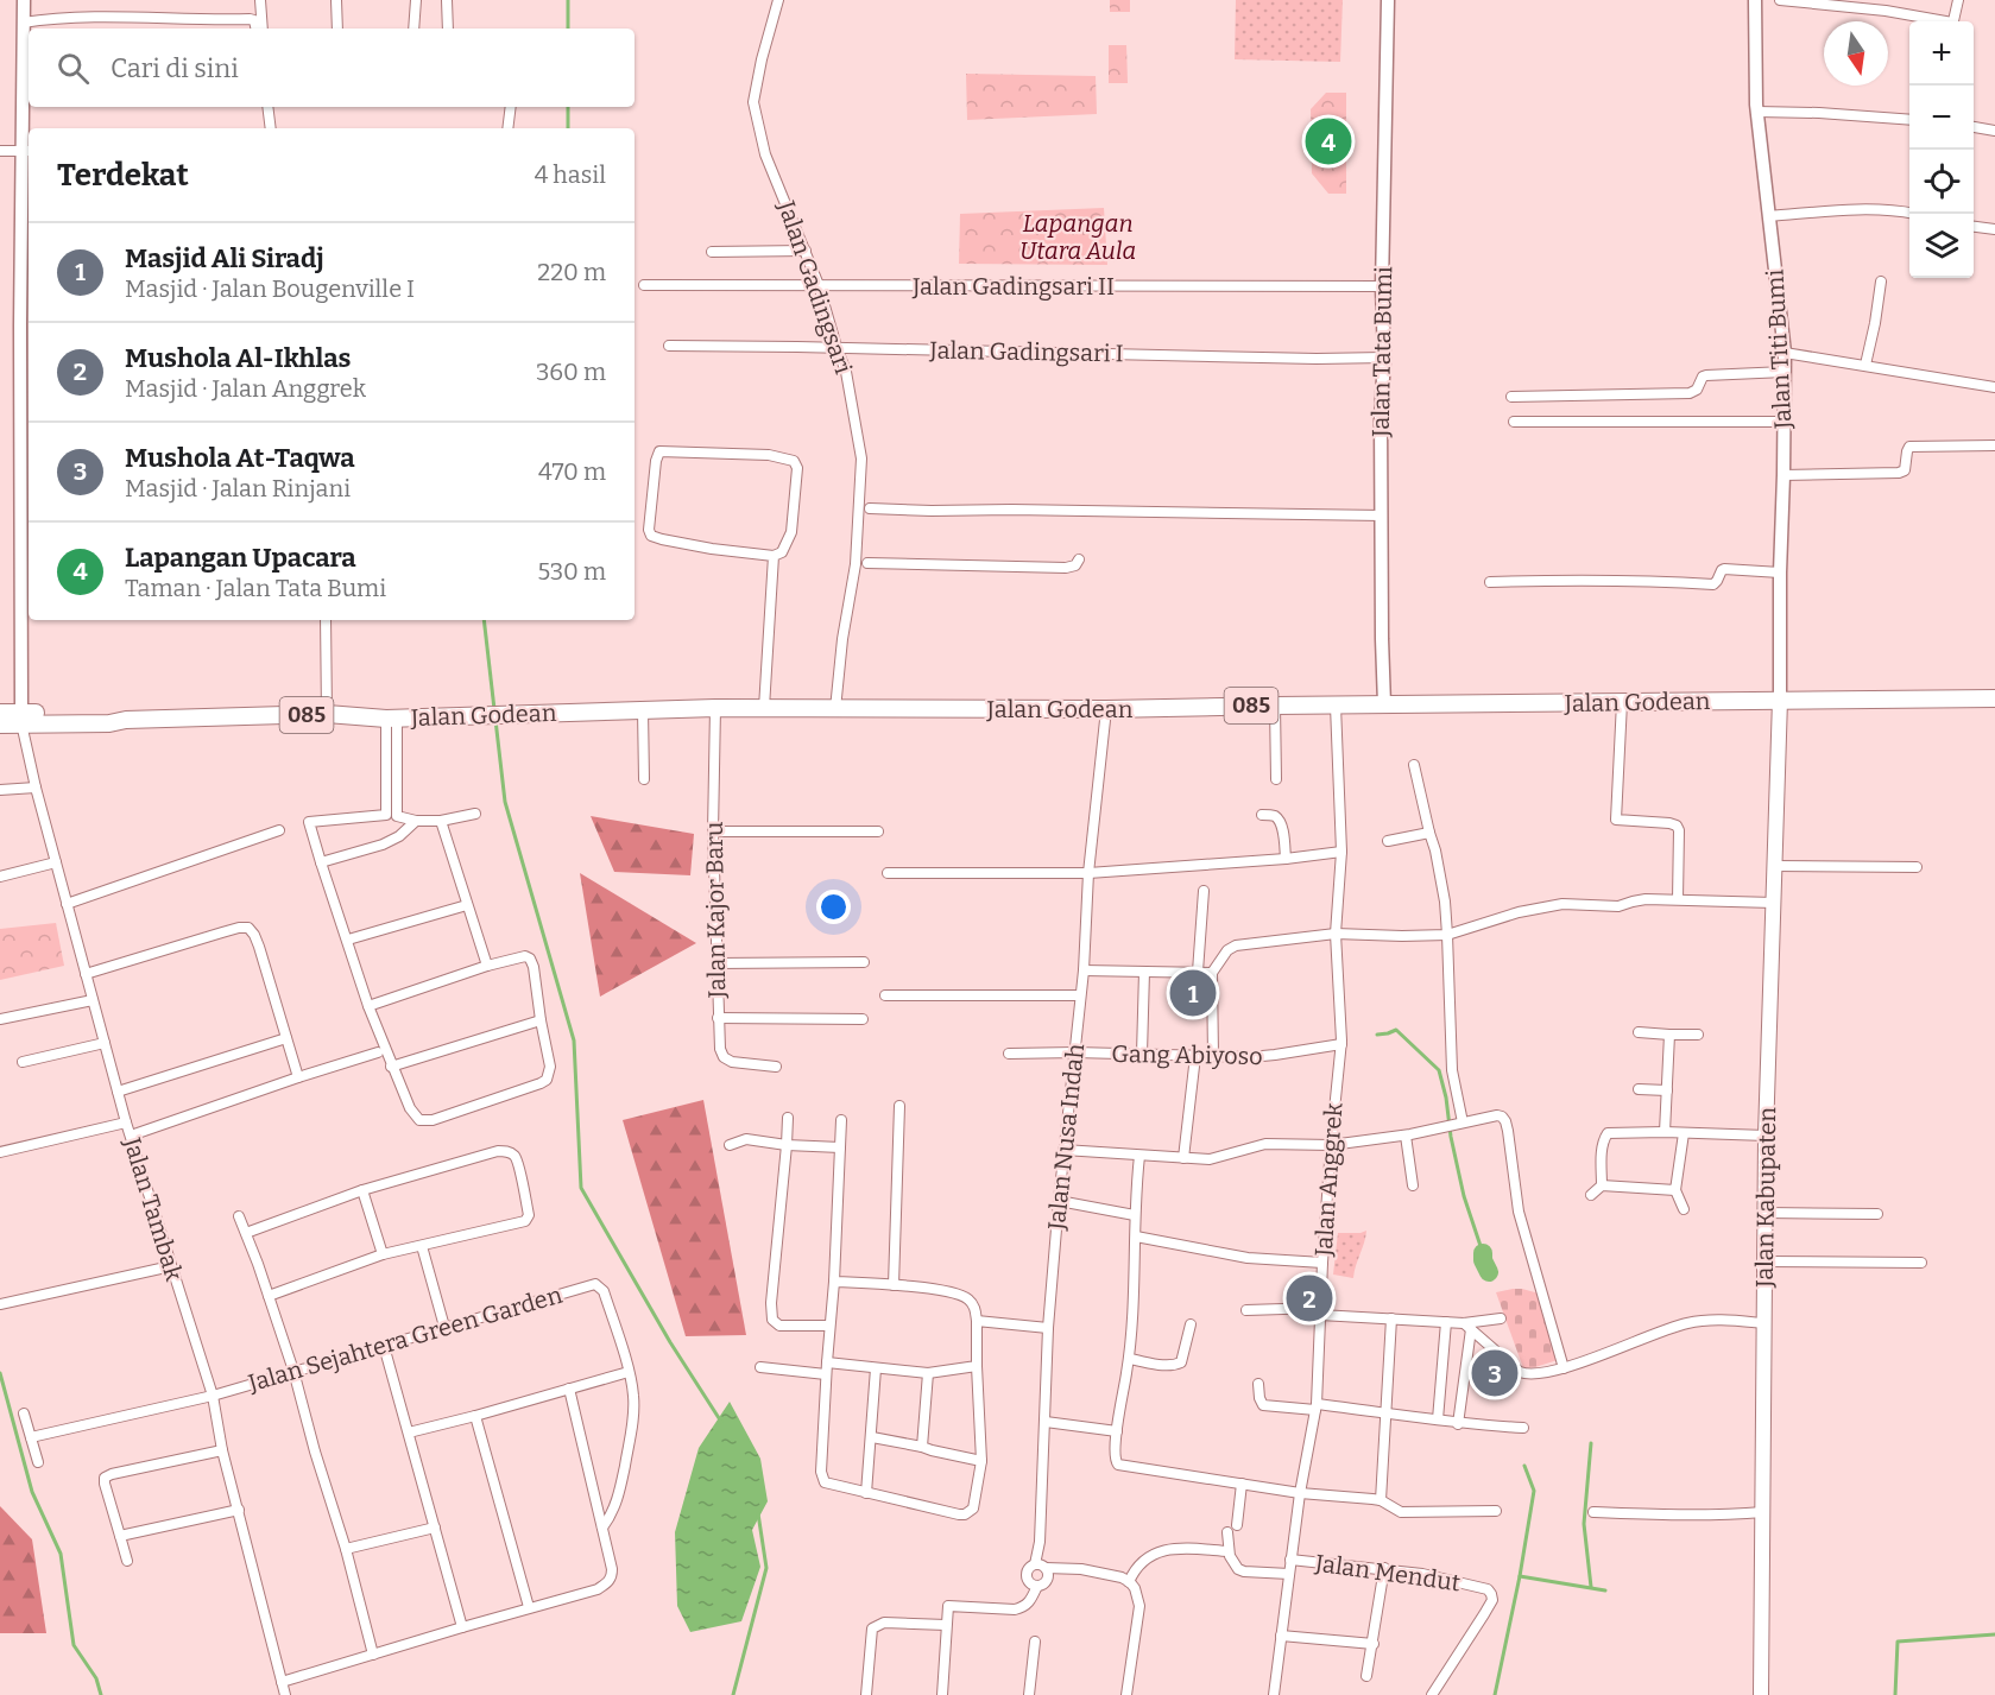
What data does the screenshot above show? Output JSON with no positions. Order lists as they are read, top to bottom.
{
  "streets": {
    "main road": ["Jalan Godean", "085", "Jalan Kabupaten"],
    "street": [
      "Jalan Gadingsari II",
      "Jalan Gadingsari",
      "Jalan Titi Bumi",
      "Jalan Gadingsari I",
      "Jalan Tata Bumi",
      "Jalan Kajor Baru",
      "Gang Abiyoso",
      "Jalan Nusa Indah",
      "Jalan Anggrek",
      "Jalan Tambak",
      "Jalan Sejahtera Green Garden",
      "Jalan Mendut"
    ]
  },
  "crossings": [
    ["Jalan Gadingsari II", "Jalan Gadingsari"],
    ["Jalan Gadingsari II", "Jalan Tata Bumi"],
    ["Jalan Gadingsari", "Jalan Gadingsari I"],
    ["Jalan Gadingsari", "Jalan Godean"],
    ["Jalan Titi Bumi", "Jalan Godean"],
    ["Jalan Titi Bumi", "Jalan Kabupaten"],
    ["Jalan Gadingsari I", "Jalan Tata Bumi"],
    ["Jalan Tata Bumi", "Jalan Godean"],
    ["Jalan Godean", "Jalan Kajor Baru"],
    ["Jalan Godean", "Jalan Nusa Indah"],
    ["Jalan Godean", "Jalan Anggrek"],
    ["Jalan Godean", "Jalan Kabupaten"],
    ["Jalan Godean", "Jalan Tambak"],
    ["Gang Abiyoso", "Jalan Nusa Indah"],
    ["Gang Abiyoso", "Jalan Anggrek"],
    ["Jalan Anggrek", "Jalan Mendut"],
    ["Jalan Tambak", "Jalan Sejahtera Green Garden"]
  ],
  "parks": ["Lapangan Utara Aula"],
  "north": "bottom",
  "page": {
    "map_buttons": ["+", "−"],
    "search": "Cari di sini",
    "pins": [
      "4",
      "1",
      "2",
      "3"
    ],
    "heading": ["Terdekat", "4 hasil"],
    "list": [
      {
        "mark": "1",
        "name": "Masjid Ali Siradj",
        "note": "Masjid · Jalan Bougenville I",
        "value": "220 m"
      },
      {
        "mark": "2",
        "name": "Mushola Al-Ikhlas",
        "note": "Masjid · Jalan Anggrek",
        "value": "360 m"
      },
      {
        "mark": "3",
        "name": "Mushola At-Taqwa",
        "note": "Masjid · Jalan Rinjani",
        "value": "470 m"
      },
      {
        "mark": "4",
        "name": "Lapangan Upacara",
        "note": "Taman · Jalan Tata Bumi",
        "value": "530 m"
      }
    ]
  }
}
